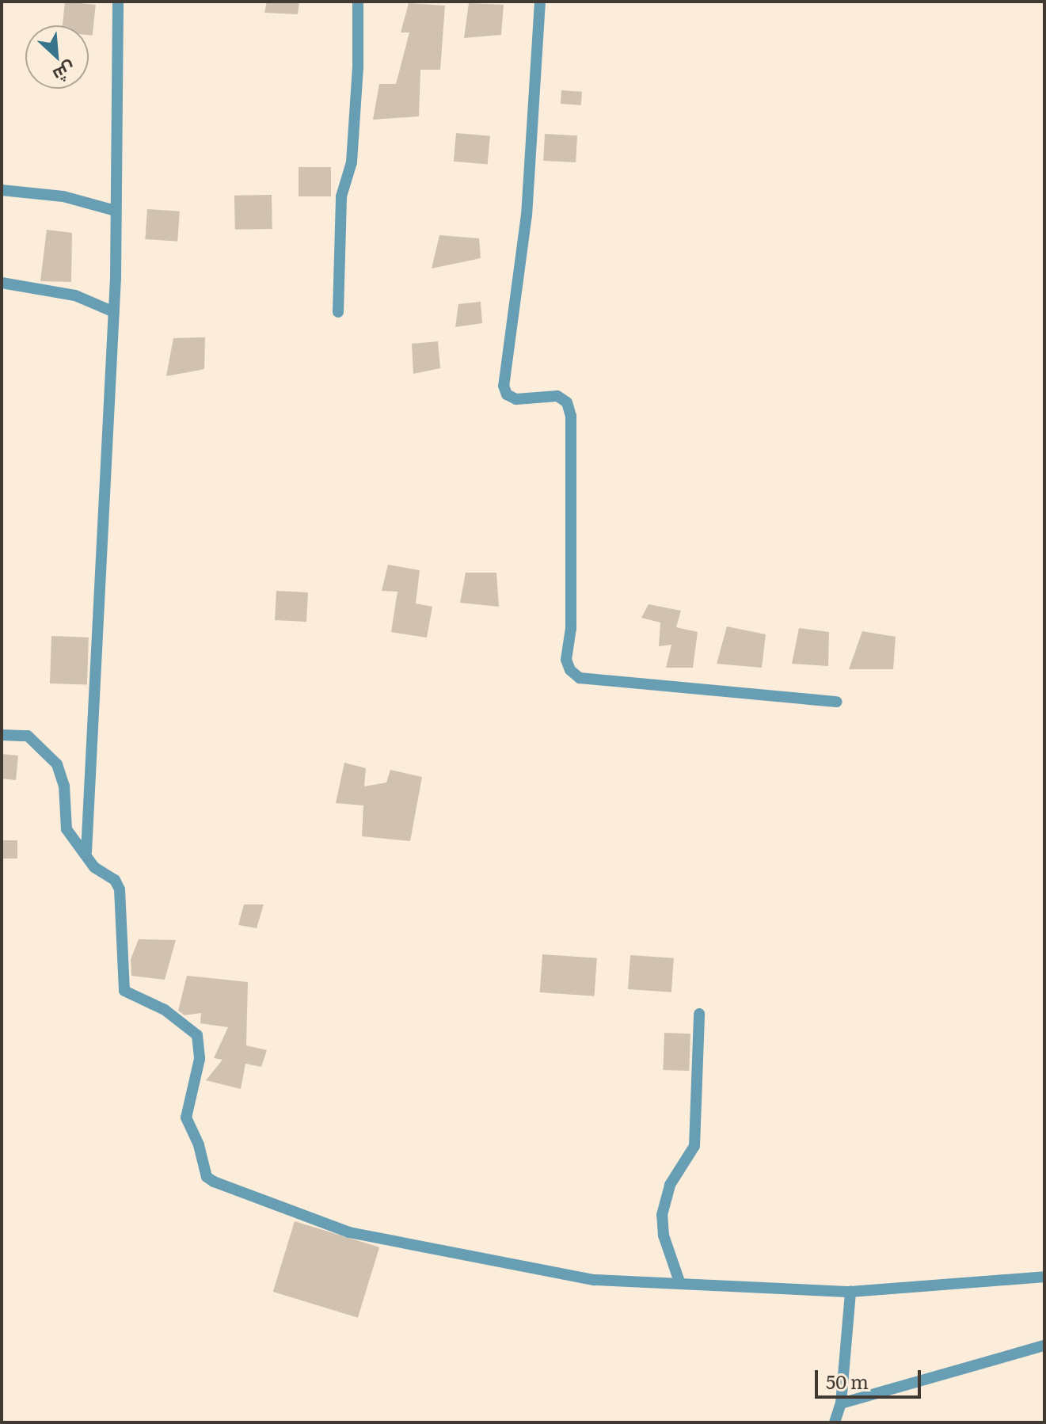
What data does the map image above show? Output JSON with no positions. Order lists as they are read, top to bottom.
{
  "scale_bar": "50 m",
  "north": "bottom right"
}
